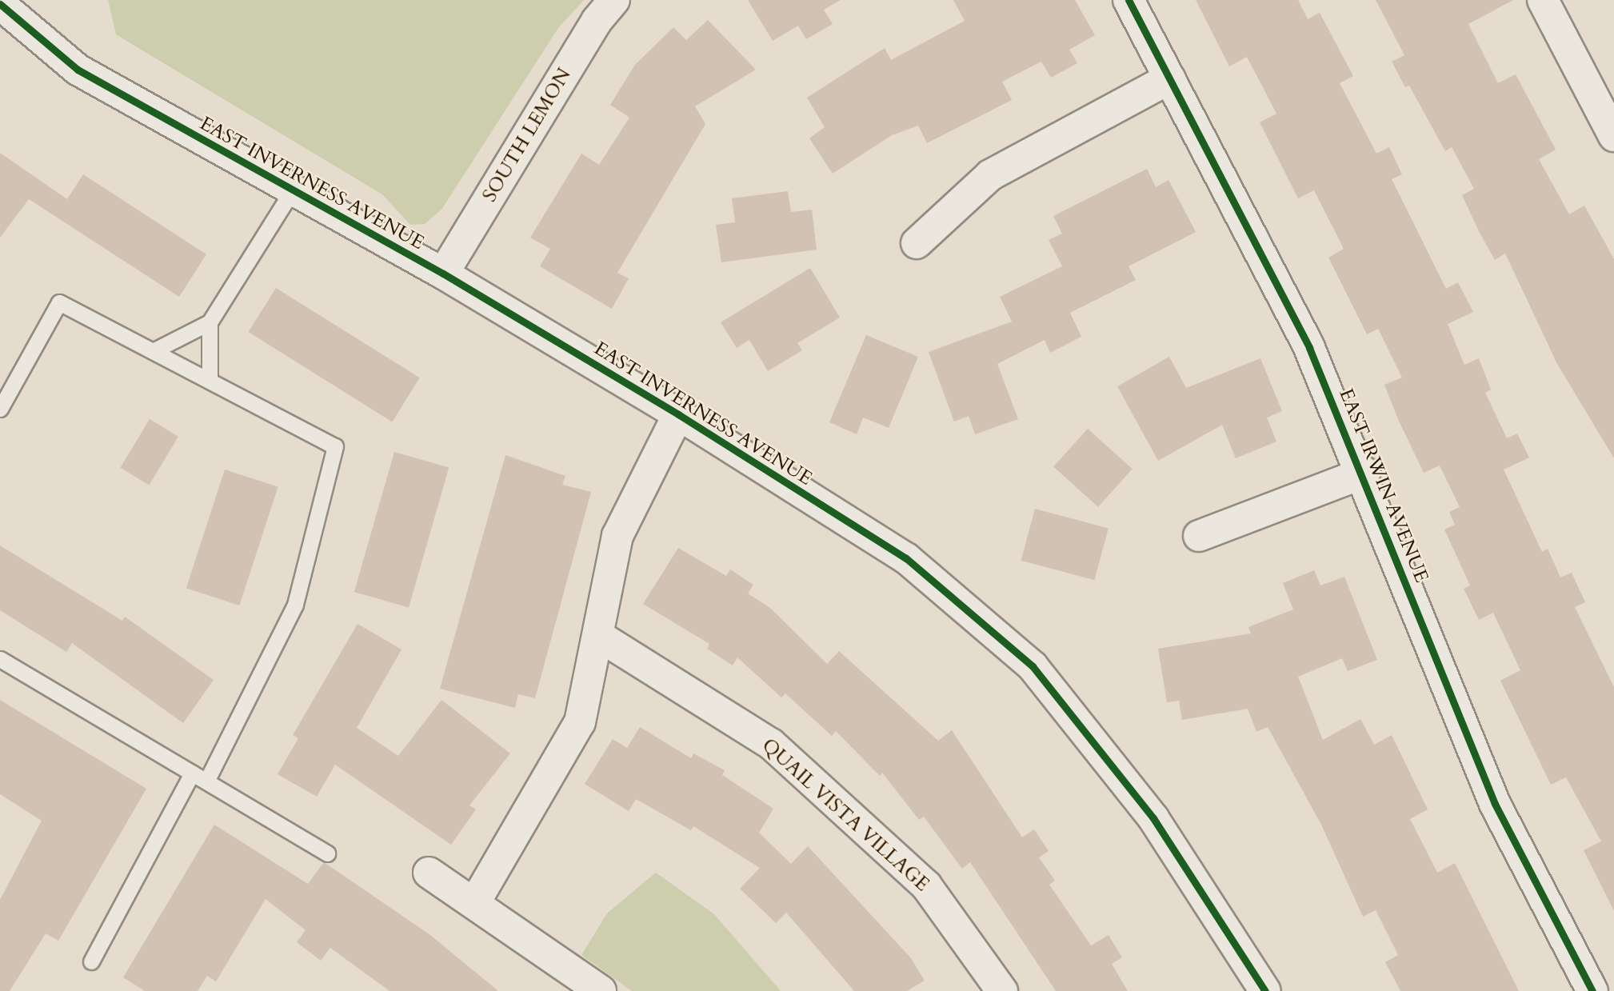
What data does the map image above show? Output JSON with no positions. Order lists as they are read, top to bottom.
{
  "streets": {
    "street": [
      "SOUTH LEMON",
      "EAST INVERNESS AVENUE",
      "EAST IRWIN AVENUE",
      "QUAIL VISTA VILLAGE"
    ]
  },
  "crossings": [
    ["SOUTH LEMON", "EAST INVERNESS AVENUE"]
  ]
}
